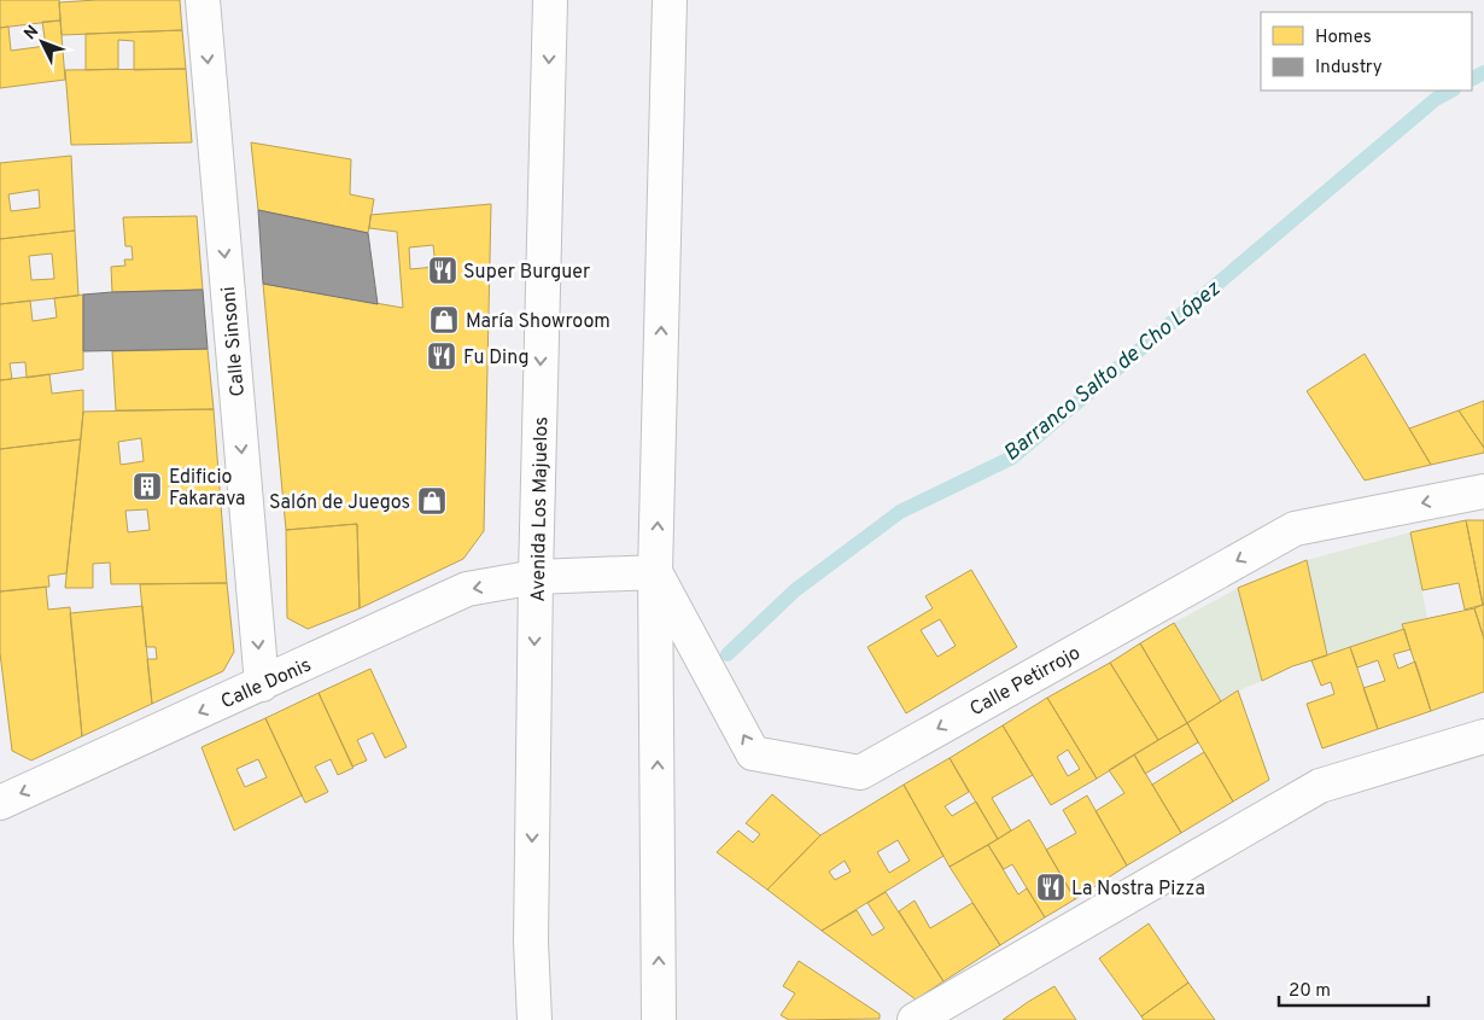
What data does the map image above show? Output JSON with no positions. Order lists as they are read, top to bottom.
{
  "streets": {
    "street": [
      "Calle Sinsoni",
      "Avenida Los Majuelos",
      "Calle Petirrojo",
      "Calle Donis"
    ]
  },
  "crossings": [
    ["Calle Sinsoni", "Calle Donis"],
    ["Avenida Los Majuelos", "Calle Donis"],
    ["Calle Petirrojo", "Calle Donis"]
  ],
  "one_way": ["Calle Sinsoni", "Calle Donis"],
  "water": ["Barranco Salto de Cho López"],
  "places": {
    "restaurant": ["Super Burguer", "Fu Ding", "La Nostra Pizza"],
    "shop": ["María Showroom", "Salón de Juegos"],
    "building": ["Edificio Fakarava"]
  },
  "legend": ["Homes", "Industry"],
  "scale_bar": "20 m",
  "north": "top left"
}
